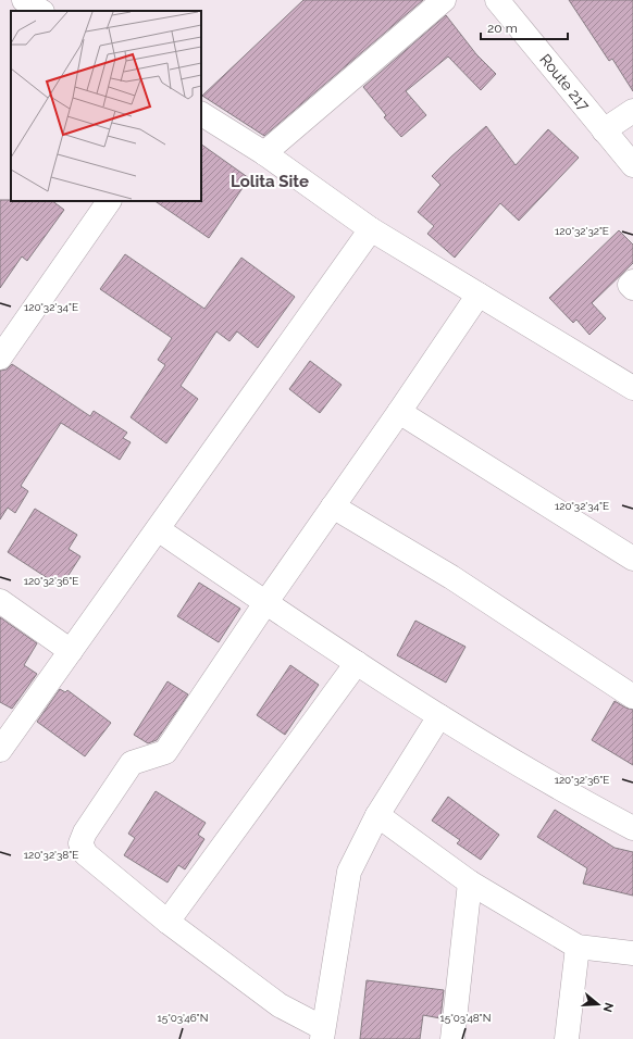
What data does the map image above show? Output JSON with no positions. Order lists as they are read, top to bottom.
{
  "streets": {
    "street": ["Route 217"]
  },
  "districts": ["Lolita Site"],
  "scale_bar": "20 m",
  "north": "right",
  "coordinates": [
    "120°32'32\"E",
    "120°32'34\"E",
    "120°32'36\"E",
    "120°32'38\"E",
    "15°03'46\"N",
    "15°03'48\"N"
  ]
}
